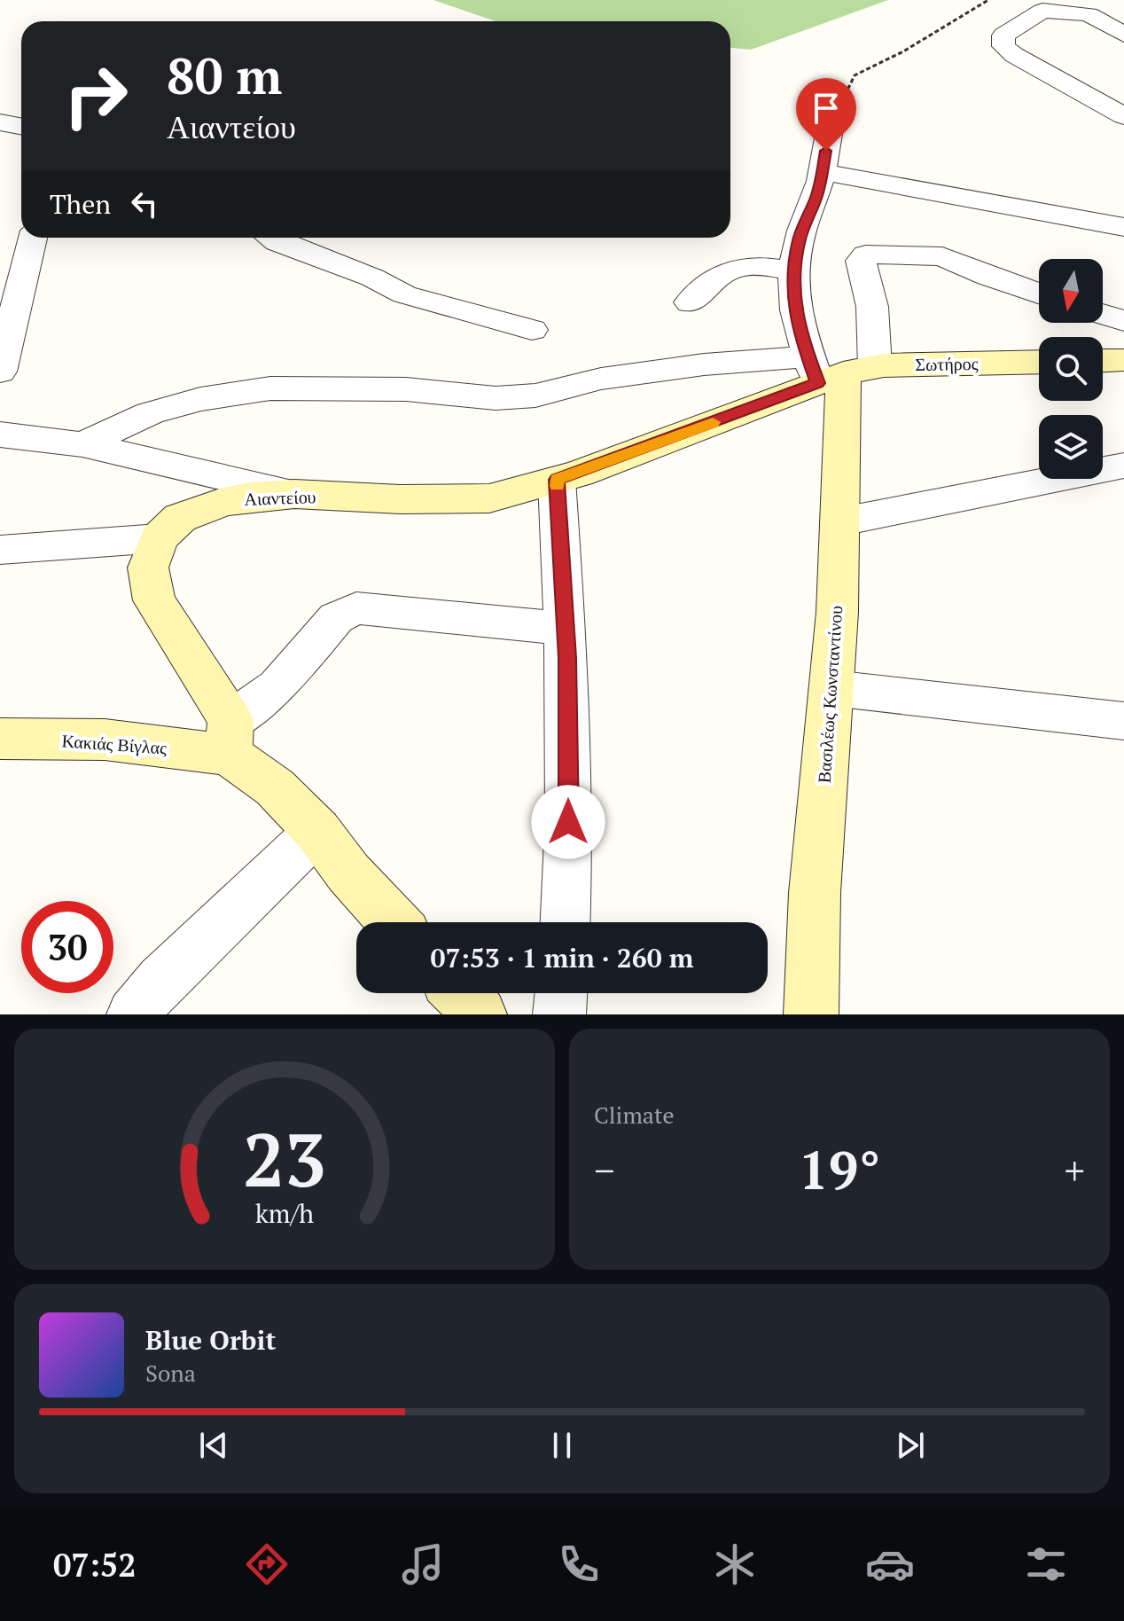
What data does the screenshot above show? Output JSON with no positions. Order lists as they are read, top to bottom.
{
  "streets": {
    "street": [
      "Σωτήρος",
      "Αιαντείου",
      "Βασιλέως Κωνσταντίνου",
      "Κακιάς Βίγλας"
    ]
  },
  "crossings": [
    ["Σωτήρος", "Αιαντείου"],
    ["Σωτήρος", "Βασιλέως Κωνσταντίνου"],
    ["Αιαντείου", "Βασιλέως Κωνσταντίνου"]
  ],
  "north": "bottom",
  "page": {
    "turn": ["80 m", "Αιαντείου"],
    "then": "Then",
    "limit": "30",
    "trip": "07:53 · 1 min · 260 m",
    "tile": "Climate",
    "heat": ["−", "19°", "+"],
    "song": ["Blue Orbit", "Sona"],
    "tabs": "07:52",
    "gauge": ["23", "km/h"]
  }
}
